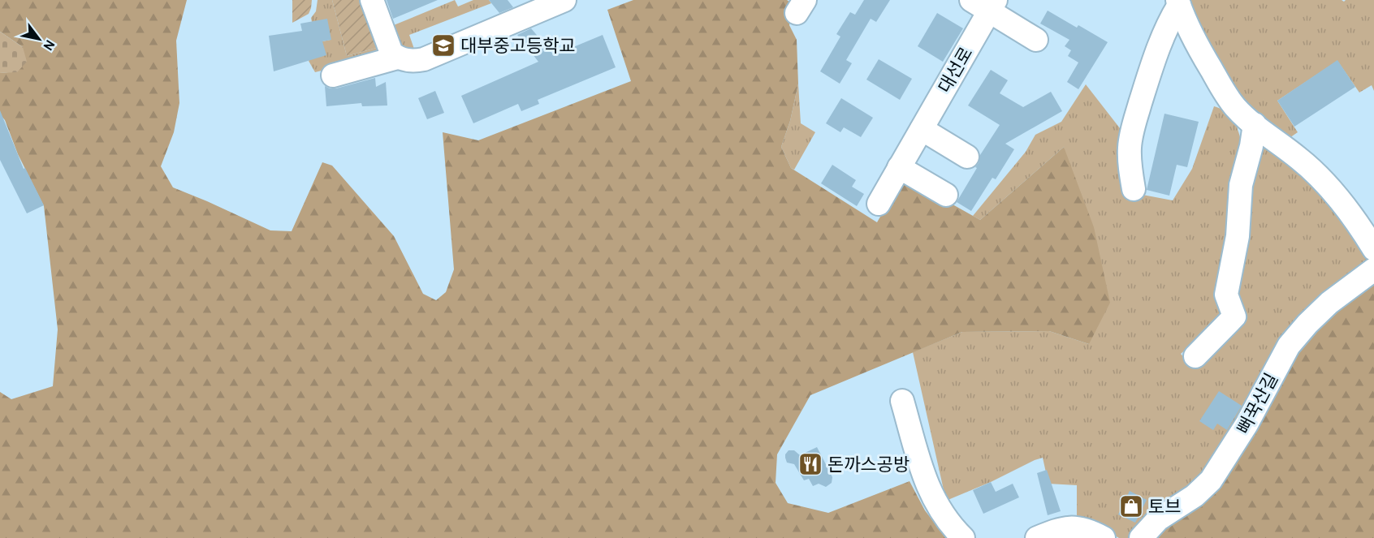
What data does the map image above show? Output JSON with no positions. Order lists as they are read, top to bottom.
{
  "streets": {
    "street": ["대선로", "뻐꾹산길"]
  },
  "places": {
    "school or university": ["대부중고등학교"],
    "restaurant": ["돈까스공방"],
    "shop": ["토브"]
  },
  "north": "bottom right"
}
